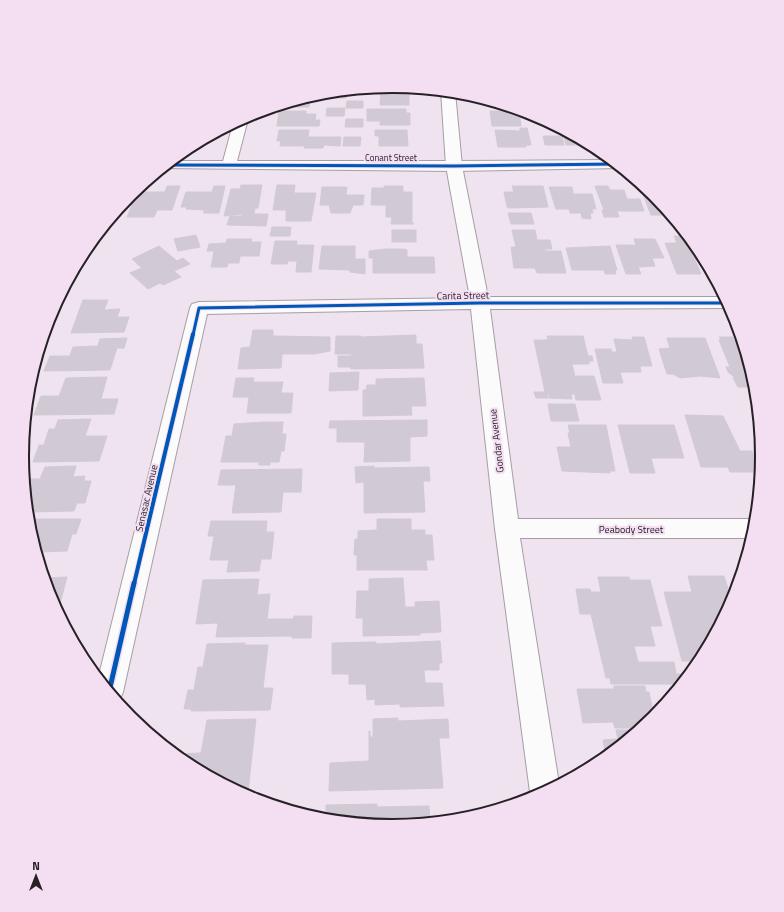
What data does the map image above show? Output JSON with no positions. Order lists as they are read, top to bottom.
{
  "streets": {
    "street": [
      "Conant Street",
      "Carita Street",
      "Gondar Avenue",
      "Senasac Avenue",
      "Peabody Street"
    ]
  },
  "crossings": [
    ["Conant Street", "Gondar Avenue"],
    ["Carita Street", "Gondar Avenue"],
    ["Carita Street", "Senasac Avenue"],
    ["Gondar Avenue", "Peabody Street"]
  ],
  "north": "top"
}
